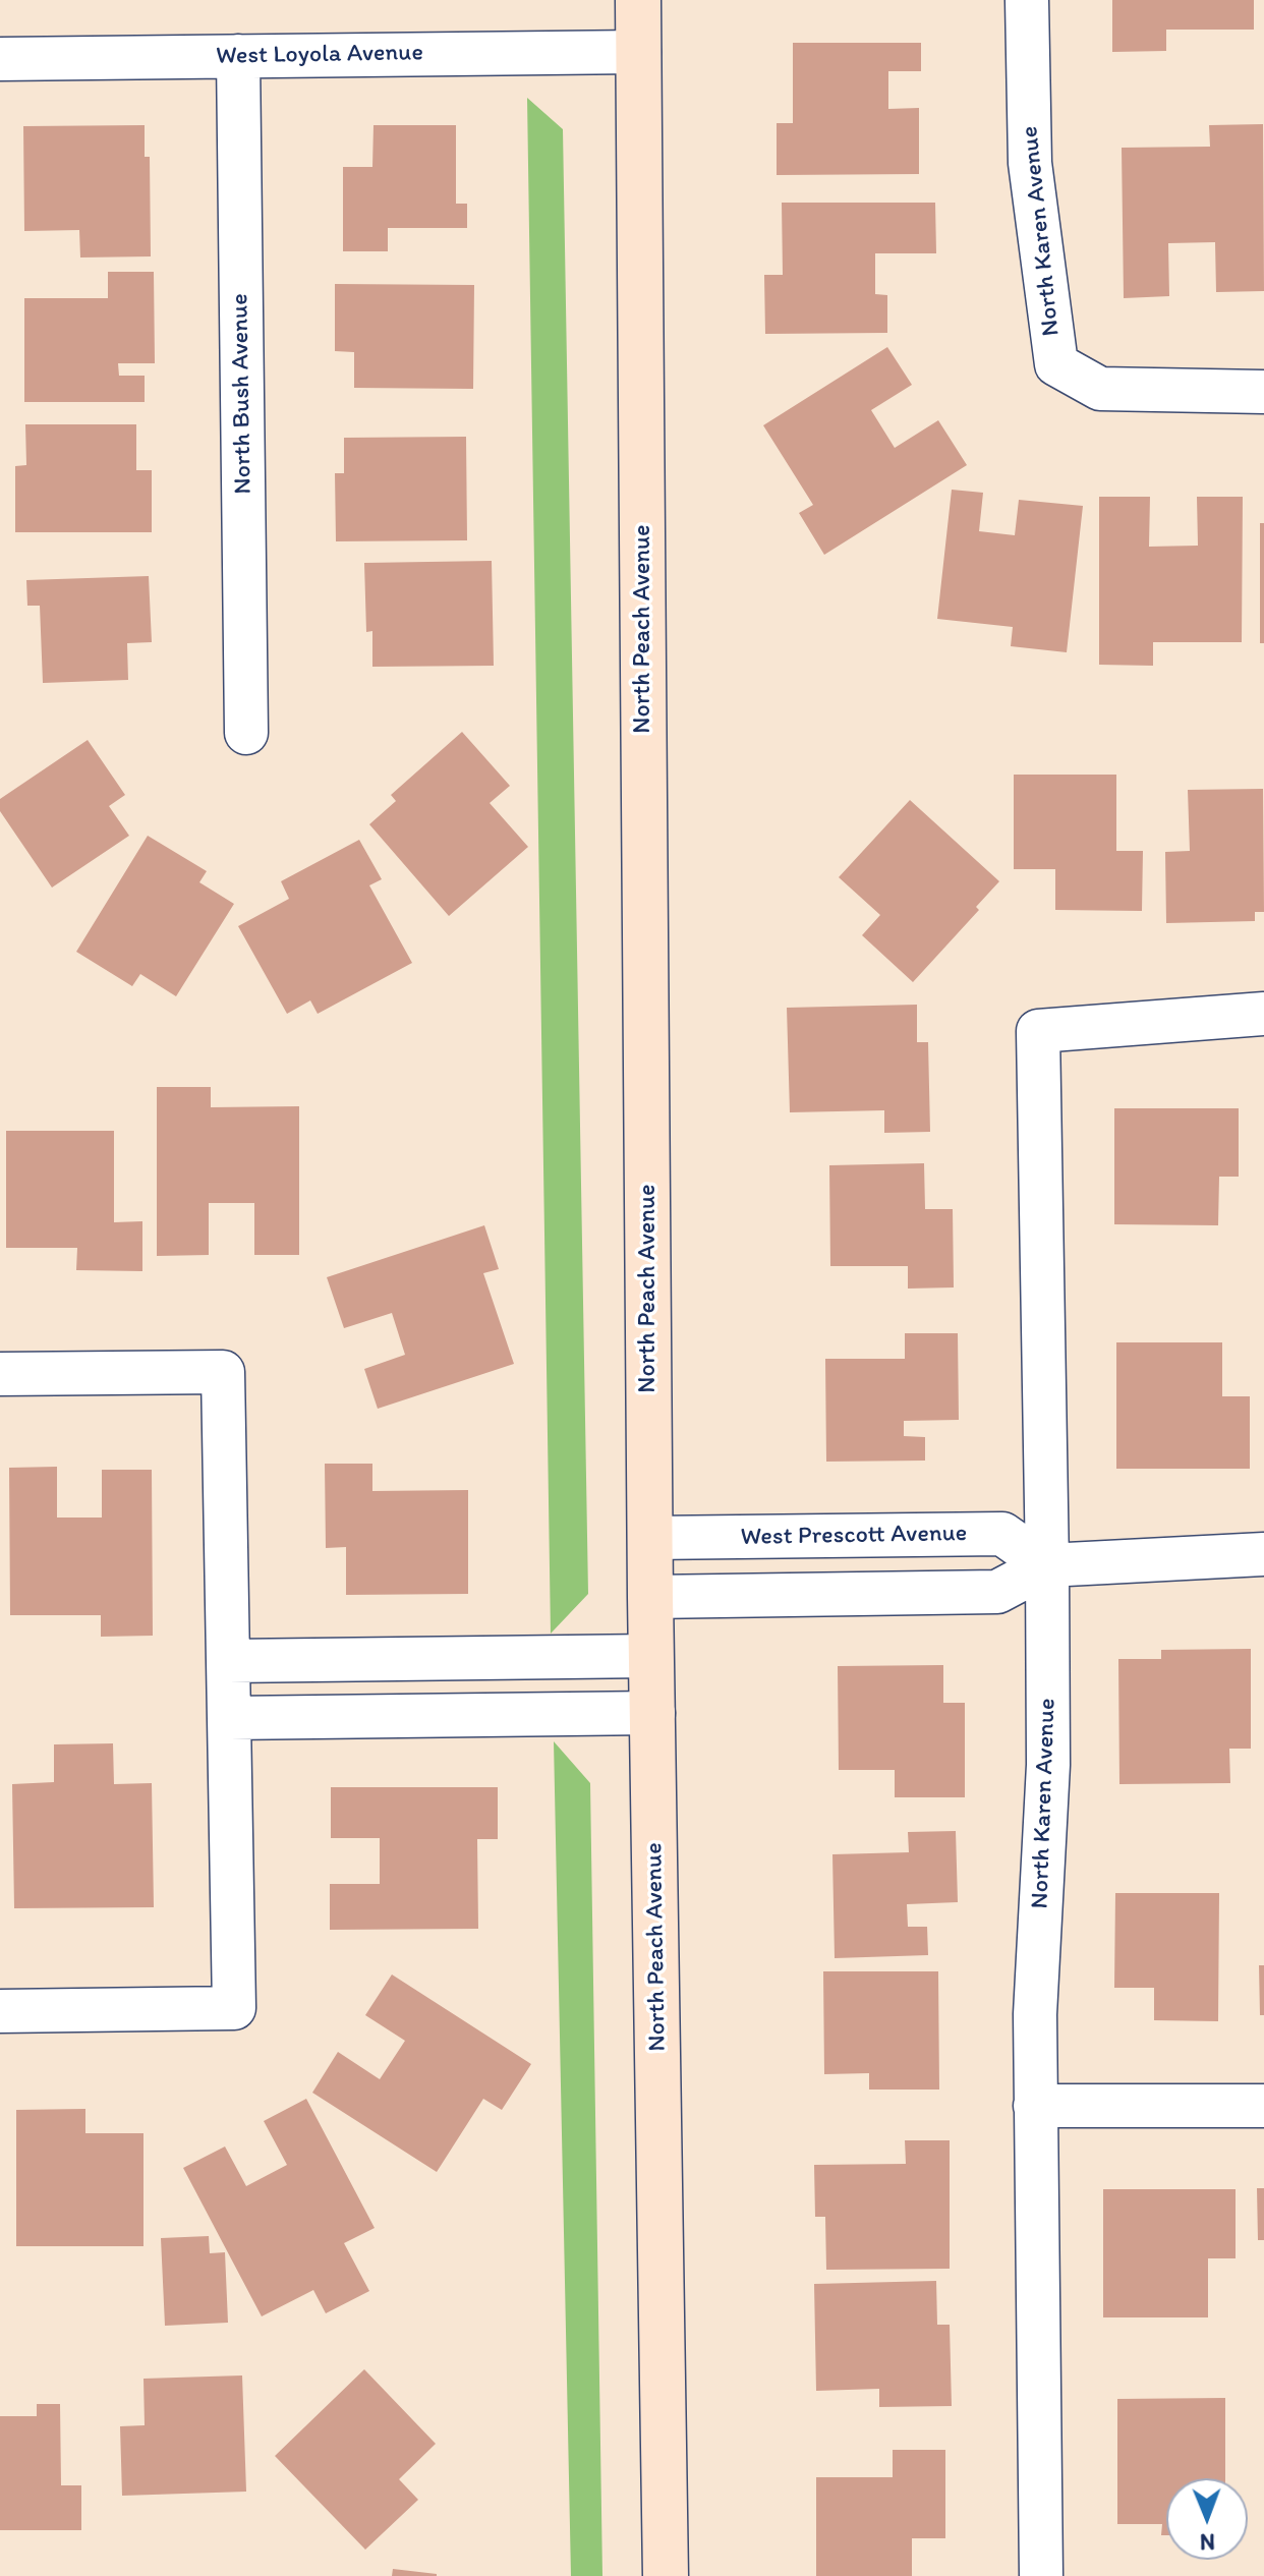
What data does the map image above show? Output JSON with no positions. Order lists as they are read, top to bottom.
{
  "streets": {
    "street": [
      "West Loyola Avenue",
      "North Karen Avenue",
      "North Bush Avenue",
      "North Peach Avenue",
      "West Prescott Avenue"
    ]
  },
  "crossings": [
    ["West Loyola Avenue", "North Bush Avenue"],
    ["West Loyola Avenue", "North Peach Avenue"],
    ["North Karen Avenue", "West Prescott Avenue"],
    ["North Peach Avenue", "West Prescott Avenue"]
  ],
  "north": "bottom"
}
